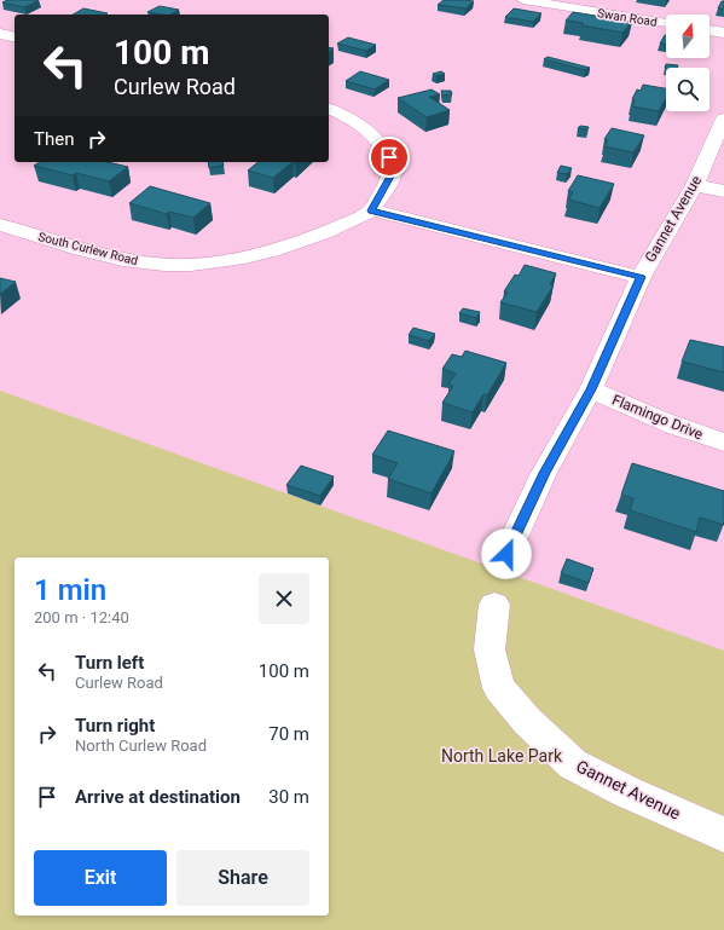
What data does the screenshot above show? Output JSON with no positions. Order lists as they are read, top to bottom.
{
  "streets": {
    "street": [
      "Swan Road",
      "Gannet Avenue",
      "South Curlew Road",
      "Flamingo Drive"
    ]
  },
  "crossings": [
    ["Gannet Avenue", "Flamingo Drive"]
  ],
  "parks": ["North Lake Park"],
  "north": "top",
  "page": {
    "turn": ["100 m", "Curlew Road"],
    "then": "Then",
    "heading": ["1 min", "200 m · 12:40"],
    "list": [
      {
        "name": "Turn left",
        "note": "Curlew Road",
        "value": "100 m"
      },
      {
        "name": "Turn right",
        "note": "North Curlew Road",
        "value": "70 m"
      },
      {
        "name": "Arrive at destination",
        "value": "30 m"
      }
    ],
    "buttons": ["Exit", "Share"]
  }
}
